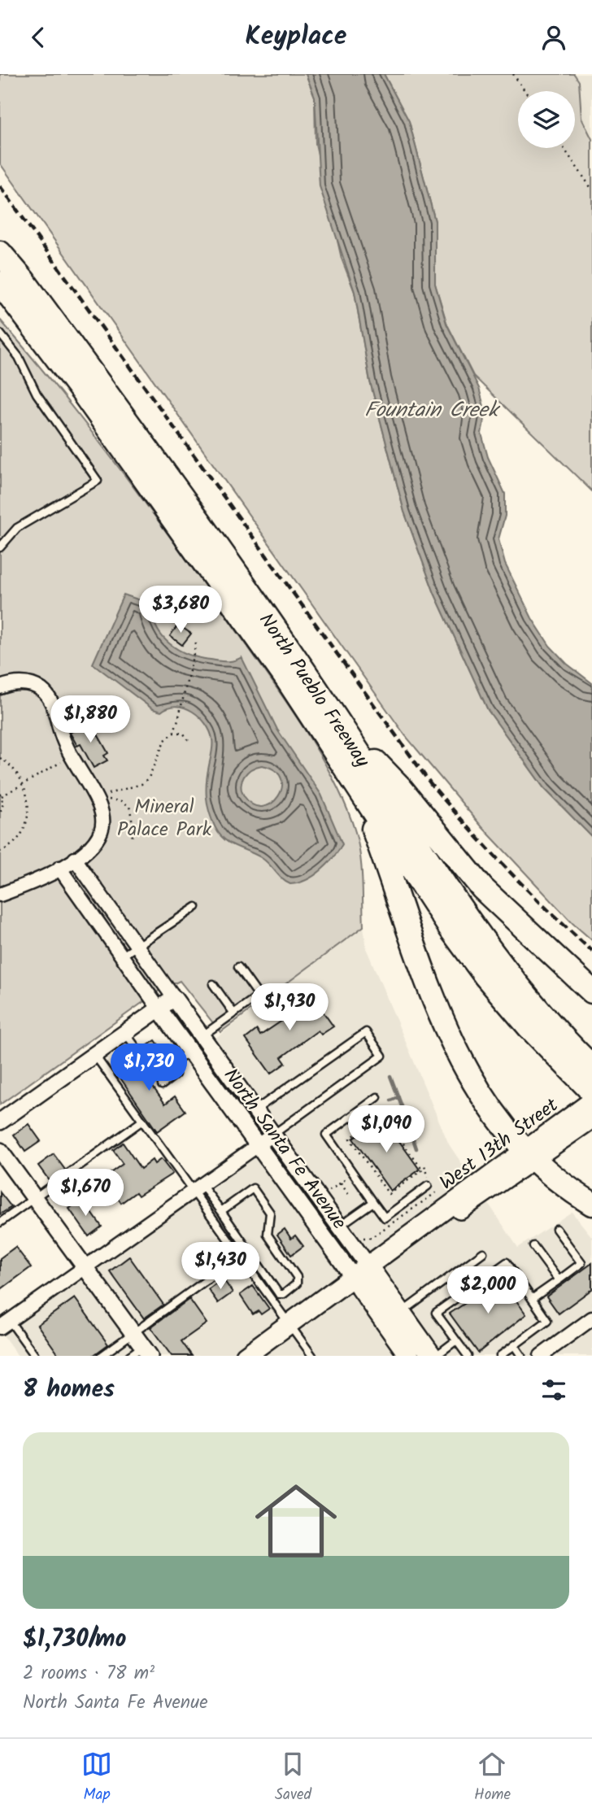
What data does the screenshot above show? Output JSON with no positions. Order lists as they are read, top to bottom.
{
  "streets": {
    "highway": ["North Pueblo Freeway"],
    "main road": ["West 13th Street", "North Santa Fe Avenue"]
  },
  "crossings": [
    ["West 13th Street", "North Santa Fe Avenue"]
  ],
  "water": ["Fountain Creek"],
  "parks": ["Mineral Palace Park"],
  "page": {
    "header": "Keyplace",
    "price": [
      "$3,680",
      "$1,880",
      "$1,930",
      "$1,730",
      "$1,090",
      "$1,670",
      "$1,430",
      "$2,000"
    ],
    "heading": "8 homes",
    "list": [
      {
        "name": "$1,730/mo",
        "note": "2 rooms · 78 m² · North Santa Fe Avenue"
      }
    ],
    "tabs": ["Map", "Saved", "Home"]
  }
}
